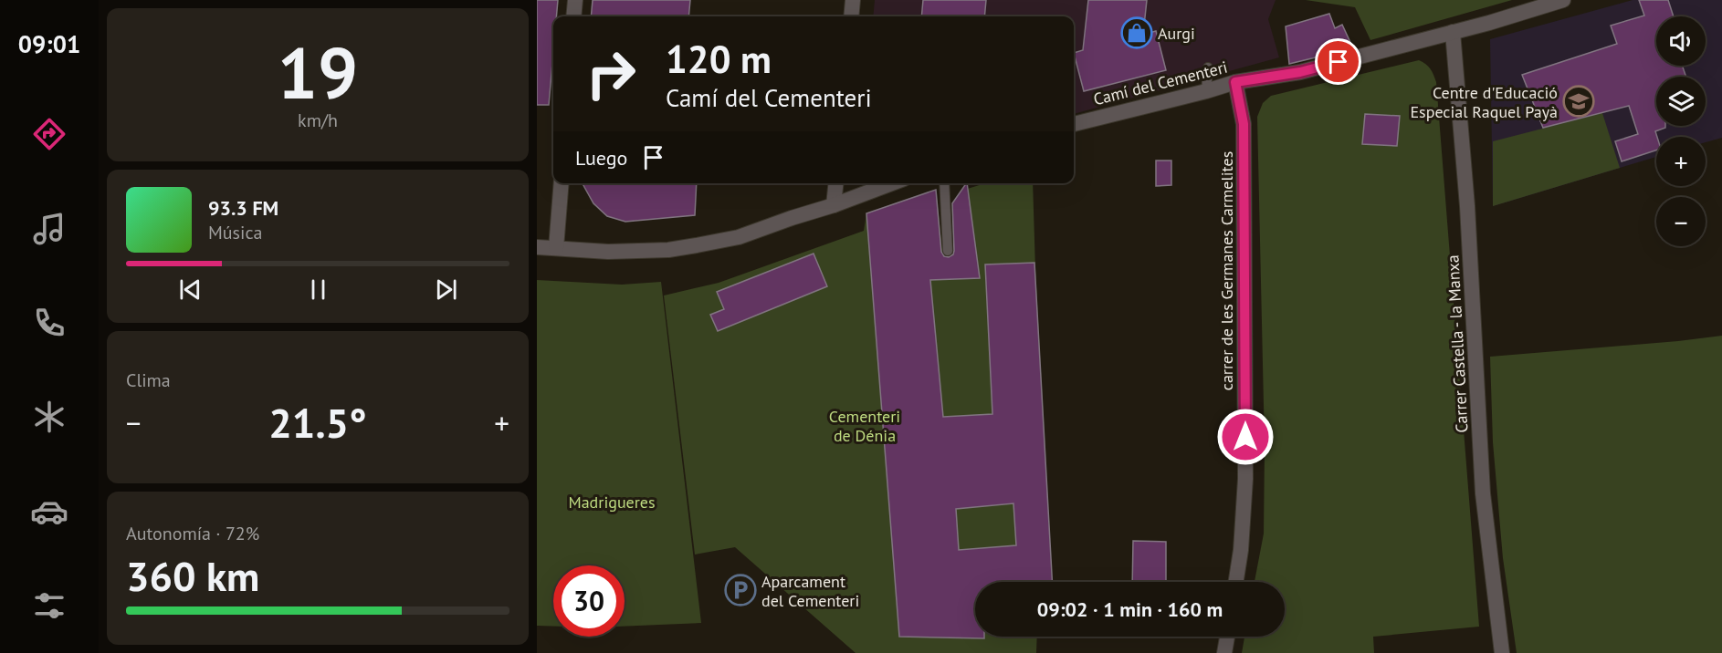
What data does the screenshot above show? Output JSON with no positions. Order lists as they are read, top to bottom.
{
  "streets": {
    "street": ["Camí del Cementeri", "carrer de les Germanes Carmelites", "Carrer Castella - la Manxa"]
  },
  "crossings": [
    ["Camí del Cementeri", "carrer de les Germanes Carmelites"],
    ["Camí del Cementeri", "Carrer Castella - la Manxa"]
  ],
  "parks": ["Cementeri de Dénia", "Madrigueres"],
  "places": {
    "shop": ["Aurgi"],
    "school or university": ["Centre d'Educació Especial Raquel Payà"],
    "parking": ["Aparcament del Cementeri"]
  },
  "page": {
    "tabs": "09:01",
    "tile": [
      ["19", "km/h"],
      "Clima",
      ["Autonomía · 72%", "360 km"]
    ],
    "map_buttons": ["+", "−"],
    "turn": ["120 m", "Camí del Cementeri"],
    "then": "Luego",
    "song": ["93.3 FM", "Música"],
    "heat": ["−", "21.5°", "+"],
    "limit": "30",
    "trip": "09:02 · 1 min · 160 m"
  }
}
